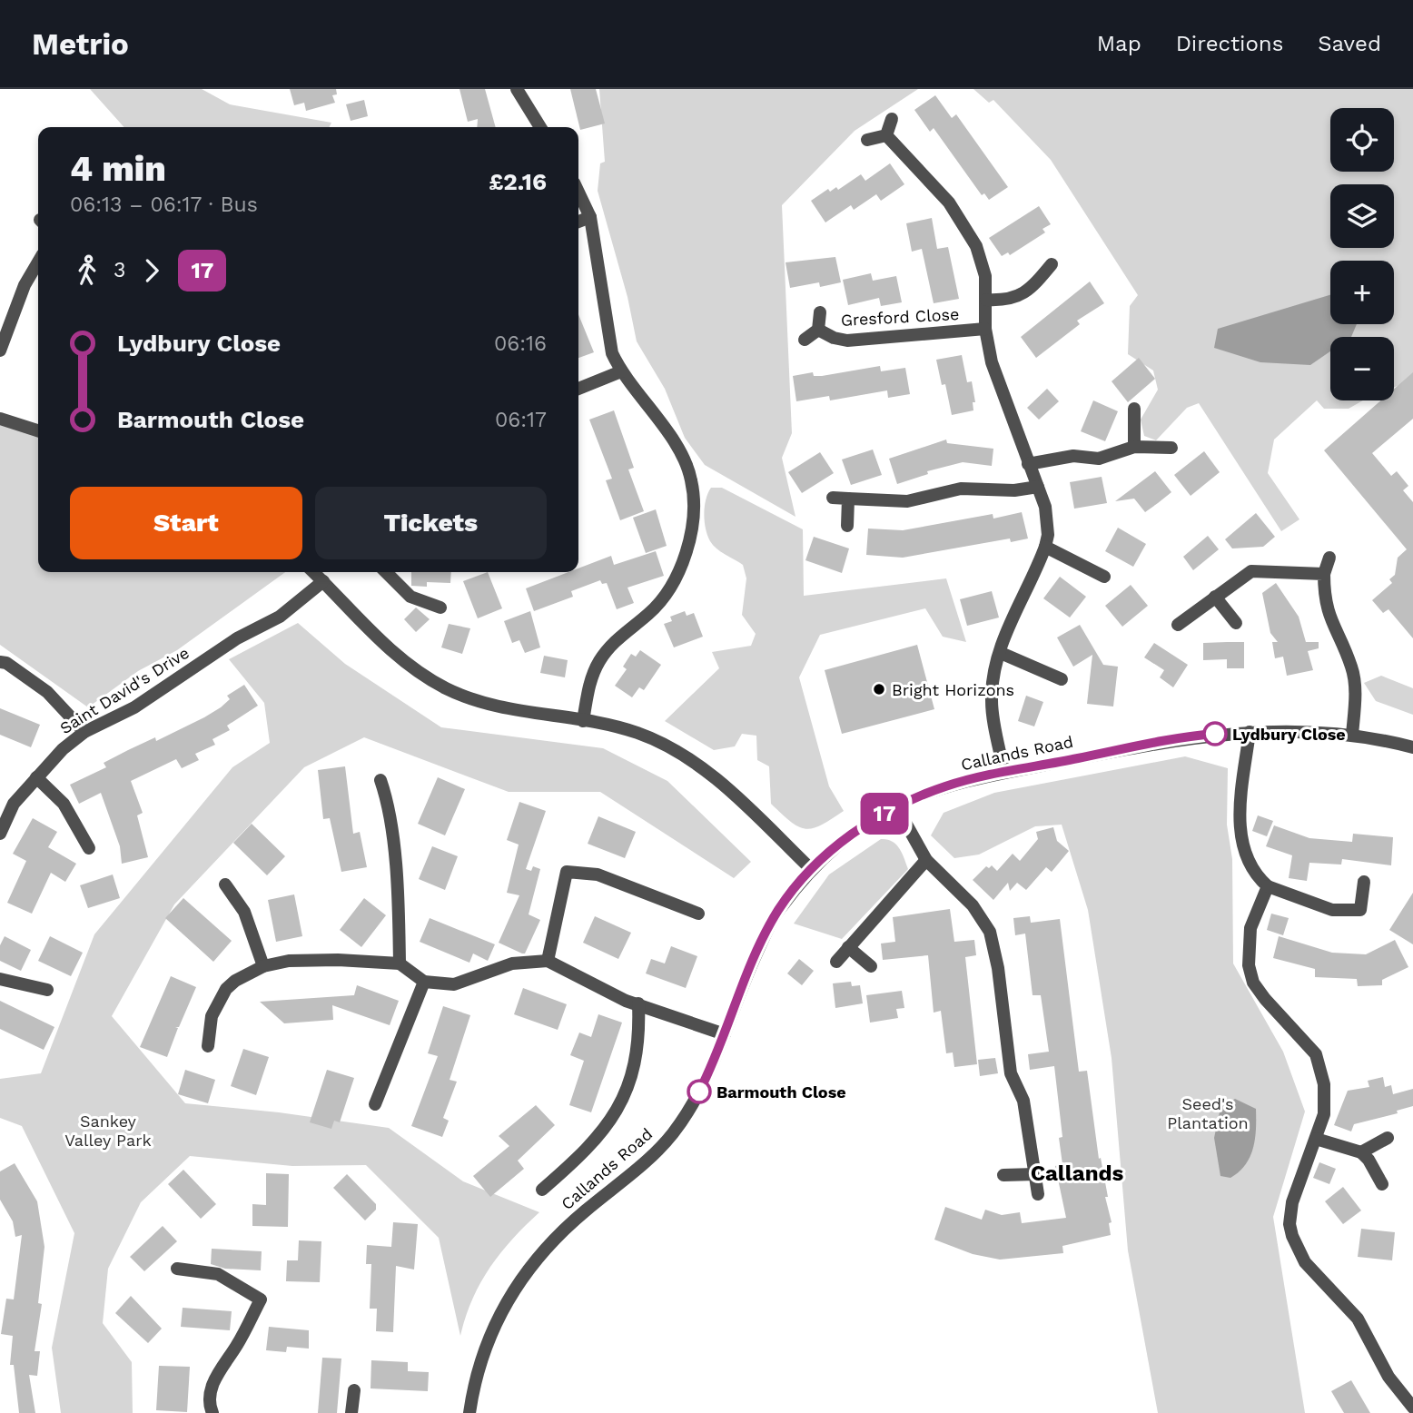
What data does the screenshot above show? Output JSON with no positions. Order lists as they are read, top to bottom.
{
  "streets": {
    "street": ["Gresford Close", "Saint David's Drive", "Callands Road"]
  },
  "districts": ["Callands"],
  "parks": ["Seed's Plantation", "Sankey Valley Park"],
  "places": ["Bright Horizons", "Lydbury Close", "Barmouth Close"],
  "lines": ["bus line 17"],
  "page": {
    "header": "Metrio",
    "nav": ["Map", "Directions", "Saved"],
    "on_map": "17",
    "map_buttons": ["+", "−"],
    "heading": ["4 min", "06:13 – 06:17 · Bus", "£2.16"],
    "legs": ["3", "17"],
    "list": [
      {
        "name": "Lydbury Close",
        "value": "06:16"
      },
      {
        "name": "Barmouth Close",
        "value": "06:17"
      }
    ],
    "buttons": ["Start", "Tickets"]
  }
}
